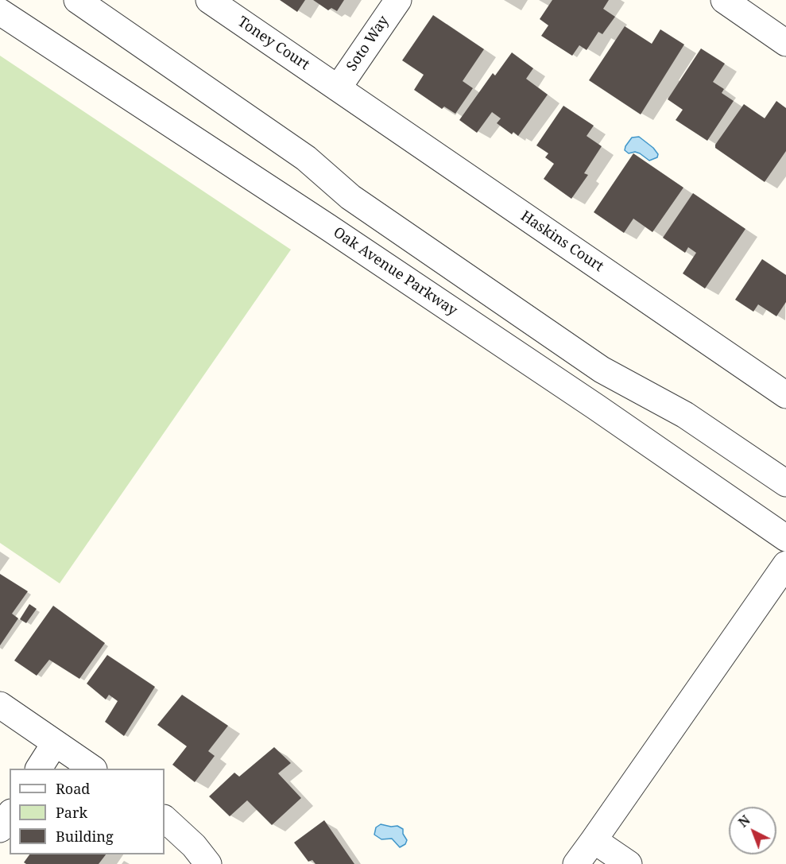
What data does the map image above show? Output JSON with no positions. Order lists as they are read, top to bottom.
{
  "streets": {
    "street": [
      "Toney Court",
      "Soto Way",
      "Haskins Court",
      "Oak Avenue Parkway"
    ]
  },
  "crossings": [
    ["Toney Court", "Soto Way"],
    ["Toney Court", "Haskins Court"],
    ["Soto Way", "Haskins Court"]
  ],
  "legend": ["Road", "Park", "Building"],
  "north": "top left"
}
